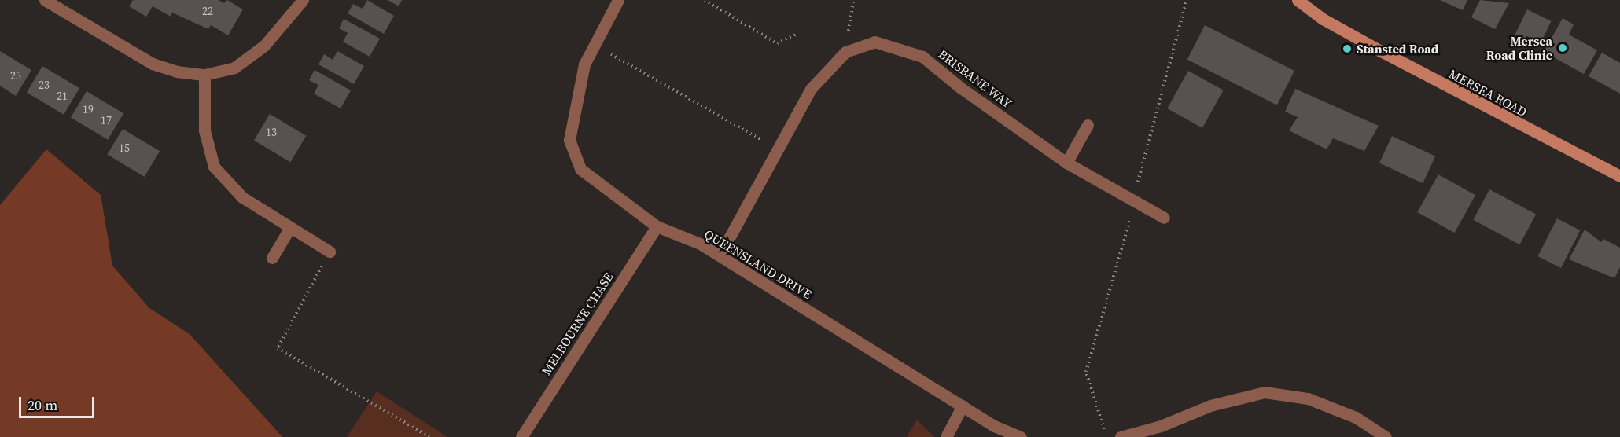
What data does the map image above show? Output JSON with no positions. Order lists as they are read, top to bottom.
{
  "streets": {
    "main road": ["MERSEA ROAD"],
    "street": ["BRISBANE WAY", "QUEENSLAND DRIVE", "MELBOURNE CHASE"]
  },
  "crossings": [
    ["BRISBANE WAY", "QUEENSLAND DRIVE"],
    ["QUEENSLAND DRIVE", "MELBOURNE CHASE"]
  ],
  "places": ["Mersea Road Clinic", "Stansted Road"],
  "house_numbers": [
    "22",
    "25",
    "23",
    "21",
    "19",
    "17",
    "13",
    "15"
  ],
  "scale_bar": "20 m"
}
